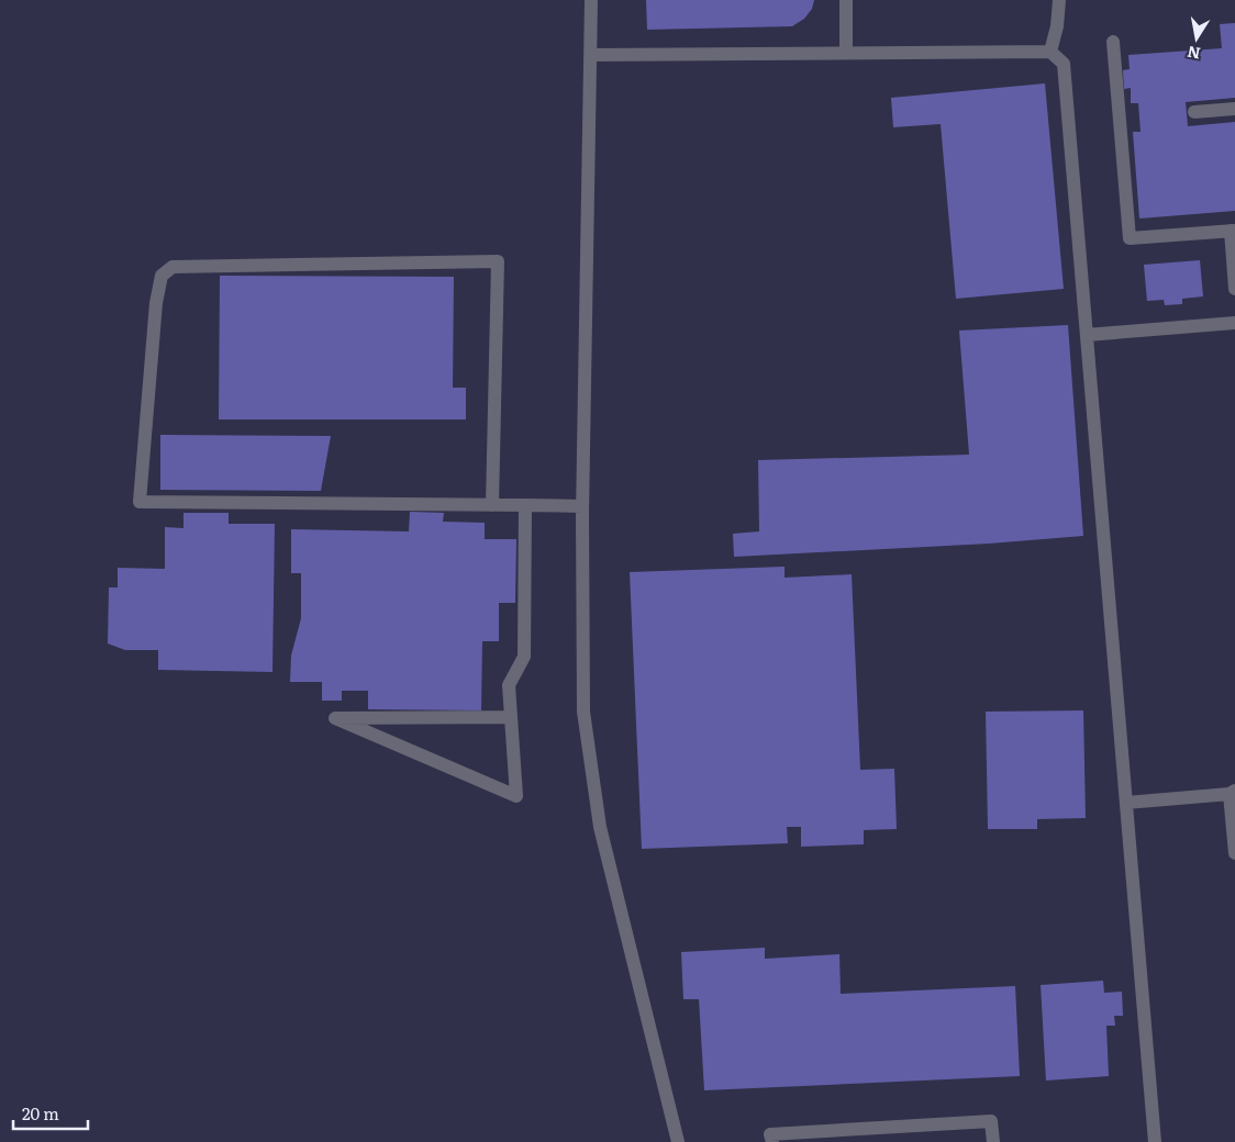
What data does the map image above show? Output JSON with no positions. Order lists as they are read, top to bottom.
{
  "scale_bar": "20 m",
  "north": "bottom"
}
